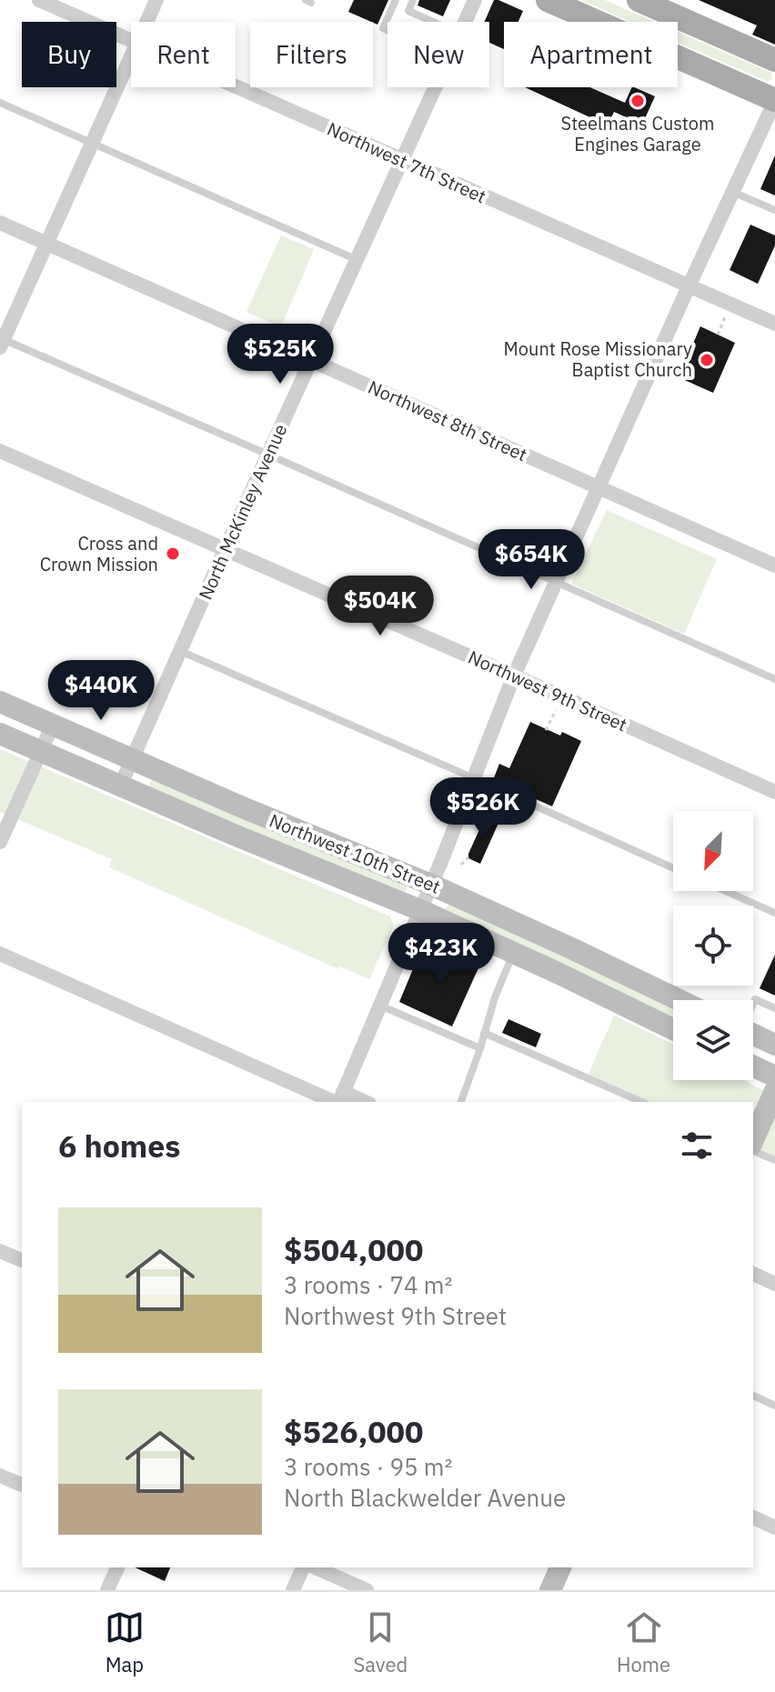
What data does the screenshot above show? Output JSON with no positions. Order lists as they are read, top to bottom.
{
  "streets": {
    "main road": ["Northwest 10th Street"],
    "street": [
      "Northwest 7th Street",
      "Northwest 8th Street",
      "North McKinley Avenue",
      "Northwest 9th Street"
    ]
  },
  "crossings": [
    ["Northwest 7th Street", "North McKinley Avenue"],
    ["Northwest 8th Street", "North McKinley Avenue"],
    ["North McKinley Avenue", "Northwest 9th Street"],
    ["North McKinley Avenue", "Northwest 10th Street"]
  ],
  "places": ["Steelmans Custom Engines Garage", "Mount Rose Missionary Baptist Church", "Cross and Crown Mission"],
  "north": "bottom left",
  "page": {
    "chip": [
      "Buy",
      "Rent",
      "Filters",
      "New",
      "Apartment"
    ],
    "price": [
      "$525K",
      "$654K",
      "$504K",
      "$440K",
      "$526K",
      "$423K"
    ],
    "heading": "6 homes",
    "list": [
      {
        "name": "$504,000",
        "note": "3 rooms · 74 m² · Northwest 9th Street"
      },
      {
        "name": "$526,000",
        "note": "3 rooms · 95 m² · North Blackwelder Avenue"
      }
    ],
    "tabs": ["Map", "Saved", "Home"]
  }
}
